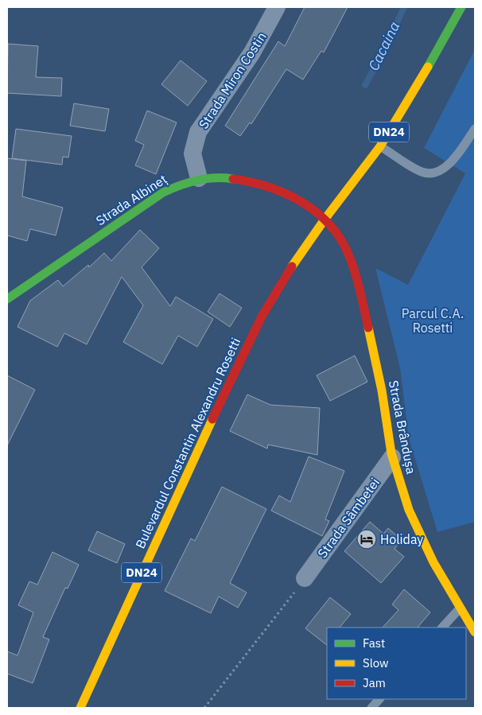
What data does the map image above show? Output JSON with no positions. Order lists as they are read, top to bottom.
{
  "streets": {
    "street": [
      "Strada Miron Costin",
      "DN24",
      "Strada Albineț",
      "Strada Brândușa",
      "Bulevardul Constantin Alexandru Rosetti",
      "Strada Sâmbetei"
    ]
  },
  "crossings": [
    ["Strada Miron Costin", "Strada Albineț"],
    ["DN24", "Strada Albineț"],
    ["DN24", "Strada Brândușa"],
    ["DN24", "Bulevardul Constantin Alexandru Rosetti"],
    ["Strada Albineț", "Strada Brândușa"],
    ["Strada Albineț", "Bulevardul Constantin Alexandru Rosetti"],
    ["Strada Brândușa", "Bulevardul Constantin Alexandru Rosetti"],
    ["Strada Brândușa", "Strada Sâmbetei"]
  ],
  "water": ["Cacaina"],
  "parks": ["Parcul C.A. Rosetti"],
  "places": {
    "hotel": ["Holiday"]
  },
  "legend": ["Fast", "Slow", "Jam"]
}
